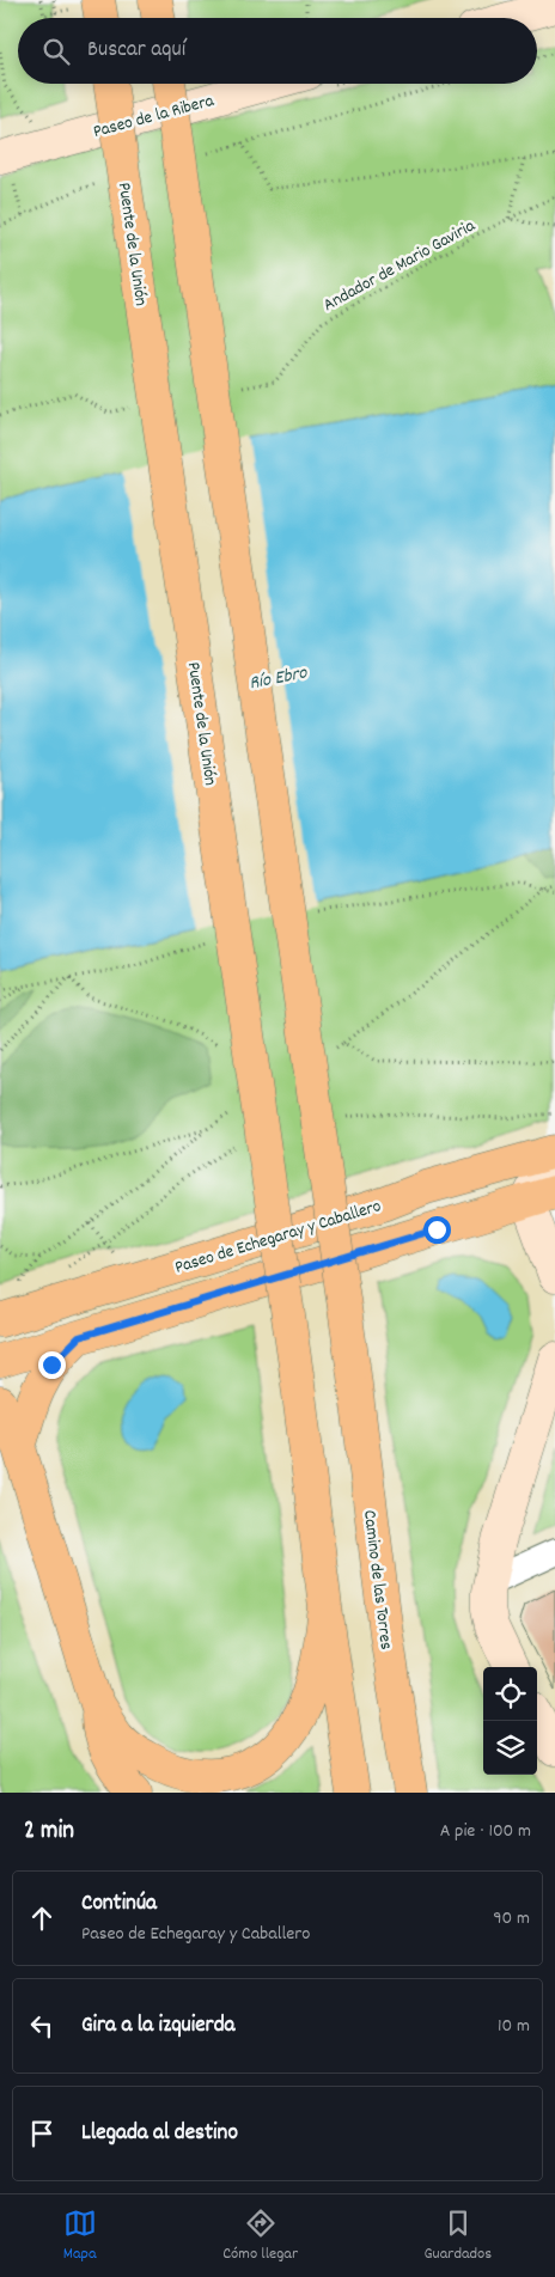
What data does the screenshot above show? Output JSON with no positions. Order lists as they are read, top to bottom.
{
  "streets": {
    "main road": ["Puente de la Unión", "Paseo de Echegaray y Caballero", "Camino de las Torres"],
    "street": ["Paseo de la Ribera"],
    "path": ["Andador de Mario Gaviria"]
  },
  "water": ["Río Ebro"],
  "page": {
    "search": "Buscar aquí",
    "heading": ["2 min", "A pie · 100 m"],
    "list": [
      ["Continúa", "Paseo de Echegaray y Caballero", "90 m"],
      ["Gira a la izquierda", "10 m"],
      "Llegada al destino"
    ],
    "nav": ["Mapa", "Cómo llegar", "Guardados"]
  }
}
